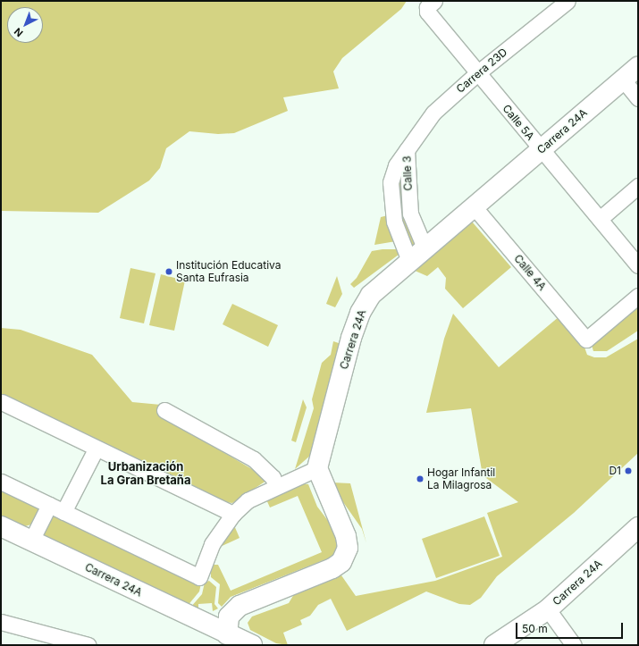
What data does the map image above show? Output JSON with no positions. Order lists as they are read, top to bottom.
{
  "streets": {
    "street": [
      "Carrera 23D",
      "Calle 5A",
      "Carrera 24A",
      "Calle 3",
      "Calle 4A"
    ]
  },
  "crossings": [
    ["Carrera 23D", "Calle 5A"],
    ["Carrera 23D", "Calle 3"],
    ["Calle 5A", "Carrera 24A"],
    ["Carrera 24A", "Calle 3"],
    ["Carrera 24A", "Calle 4A"]
  ],
  "districts": ["Urbanización La Gran Bretaña"],
  "places": ["Institución Educativa Santa Eufrasia", "D1", "Hogar Infantil La Milagrosa"],
  "scale_bar": "50 m",
  "north": "bottom left"
}
